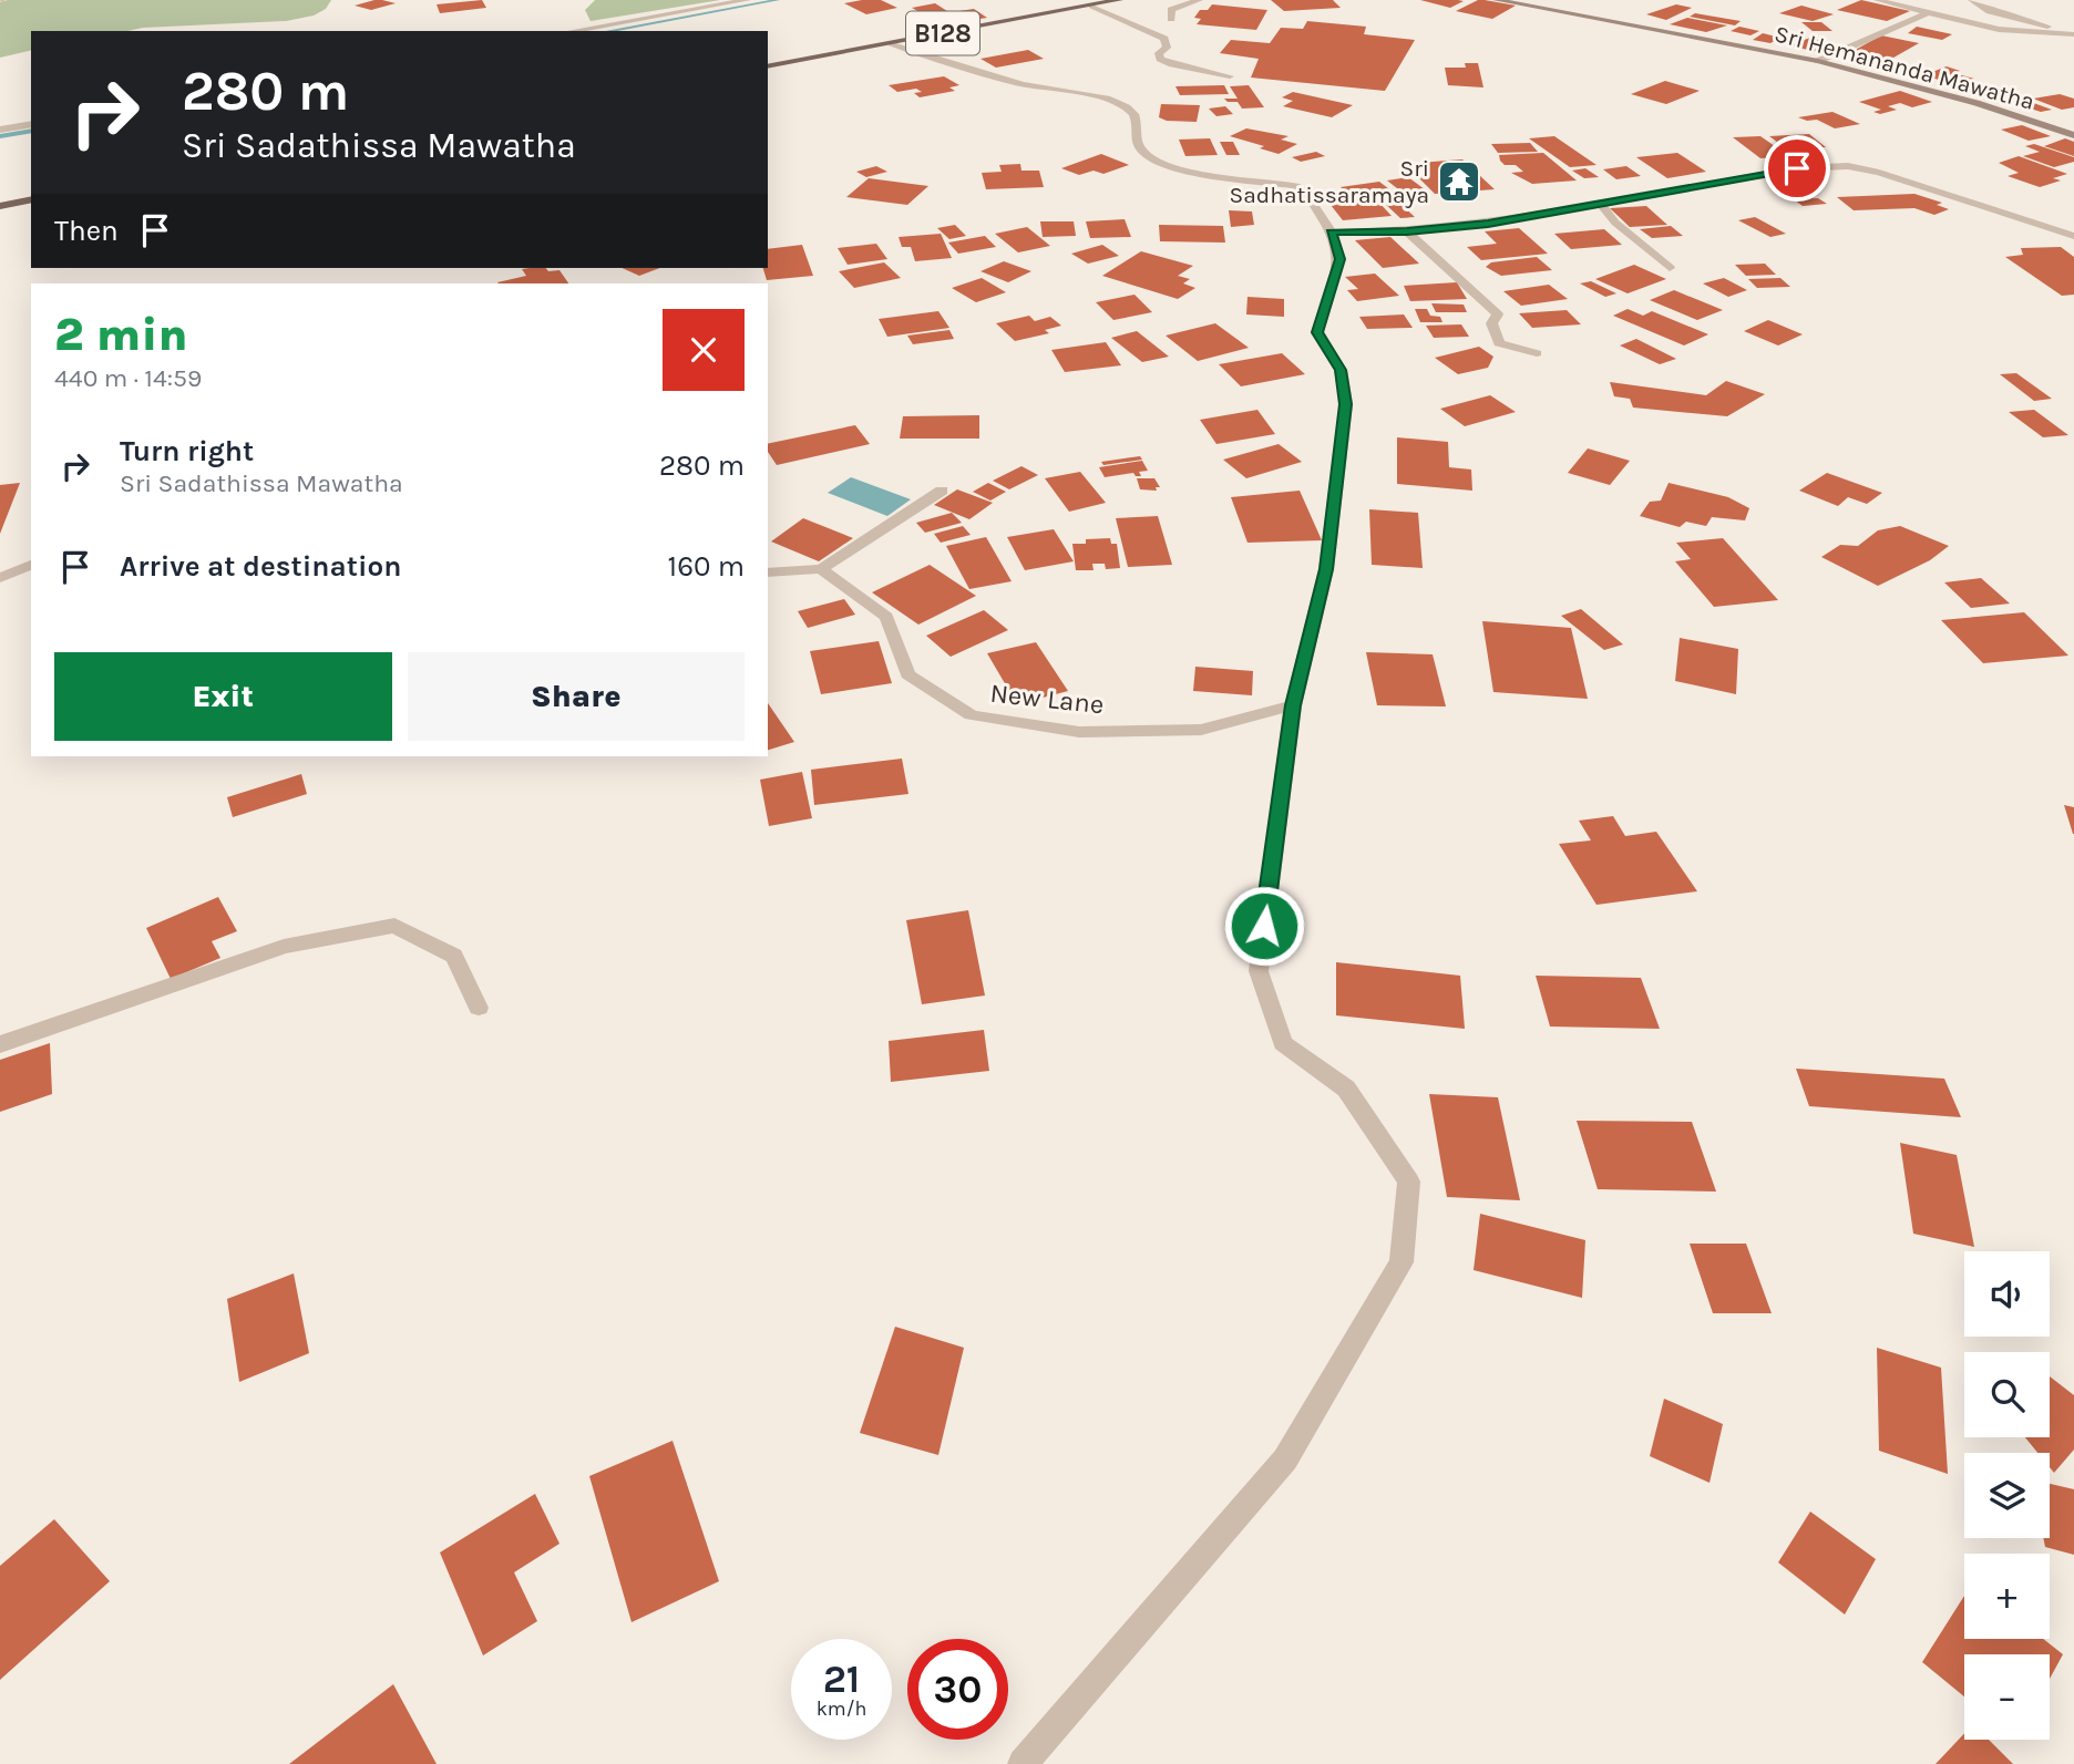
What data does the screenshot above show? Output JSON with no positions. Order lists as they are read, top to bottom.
{
  "streets": {
    "main road": ["B128", "Sri Hemananda Mawatha"],
    "street": ["New Lane"]
  },
  "places": {
    "temple": ["Sri Sadhatissaramaya"]
  },
  "page": {
    "turn": ["280 m", "Sri Sadathissa Mawatha"],
    "then": "Then",
    "heading": ["2 min", "440 m · 14:59"],
    "list": [
      {
        "name": "Turn right",
        "note": "Sri Sadathissa Mawatha",
        "value": "280 m"
      },
      {
        "name": "Arrive at destination",
        "value": "160 m"
      }
    ],
    "buttons": ["Exit", "Share"],
    "map_buttons": ["+", "−"],
    "speed": "21 km/h",
    "limit": "30"
  }
}
